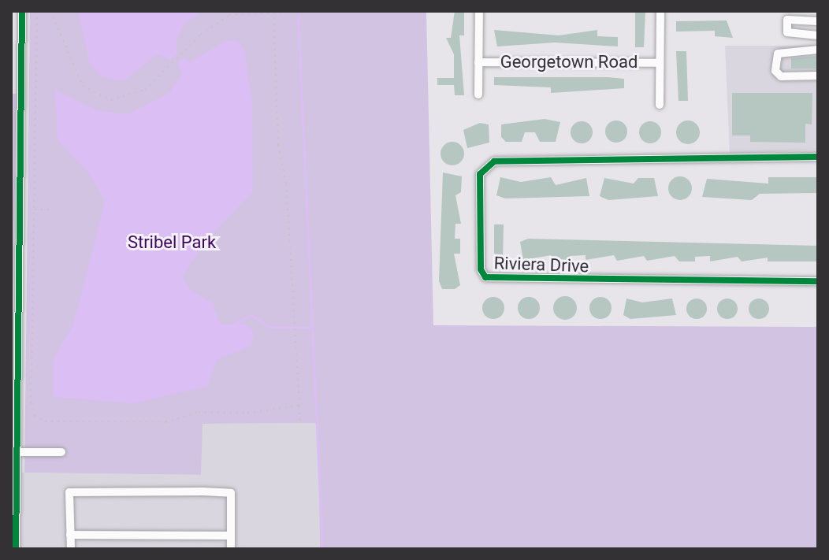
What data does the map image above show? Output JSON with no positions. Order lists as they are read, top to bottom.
{
  "streets": {
    "street": ["Georgetown Road", "Riviera Drive"]
  },
  "parks": ["Stribel Park"]
}
